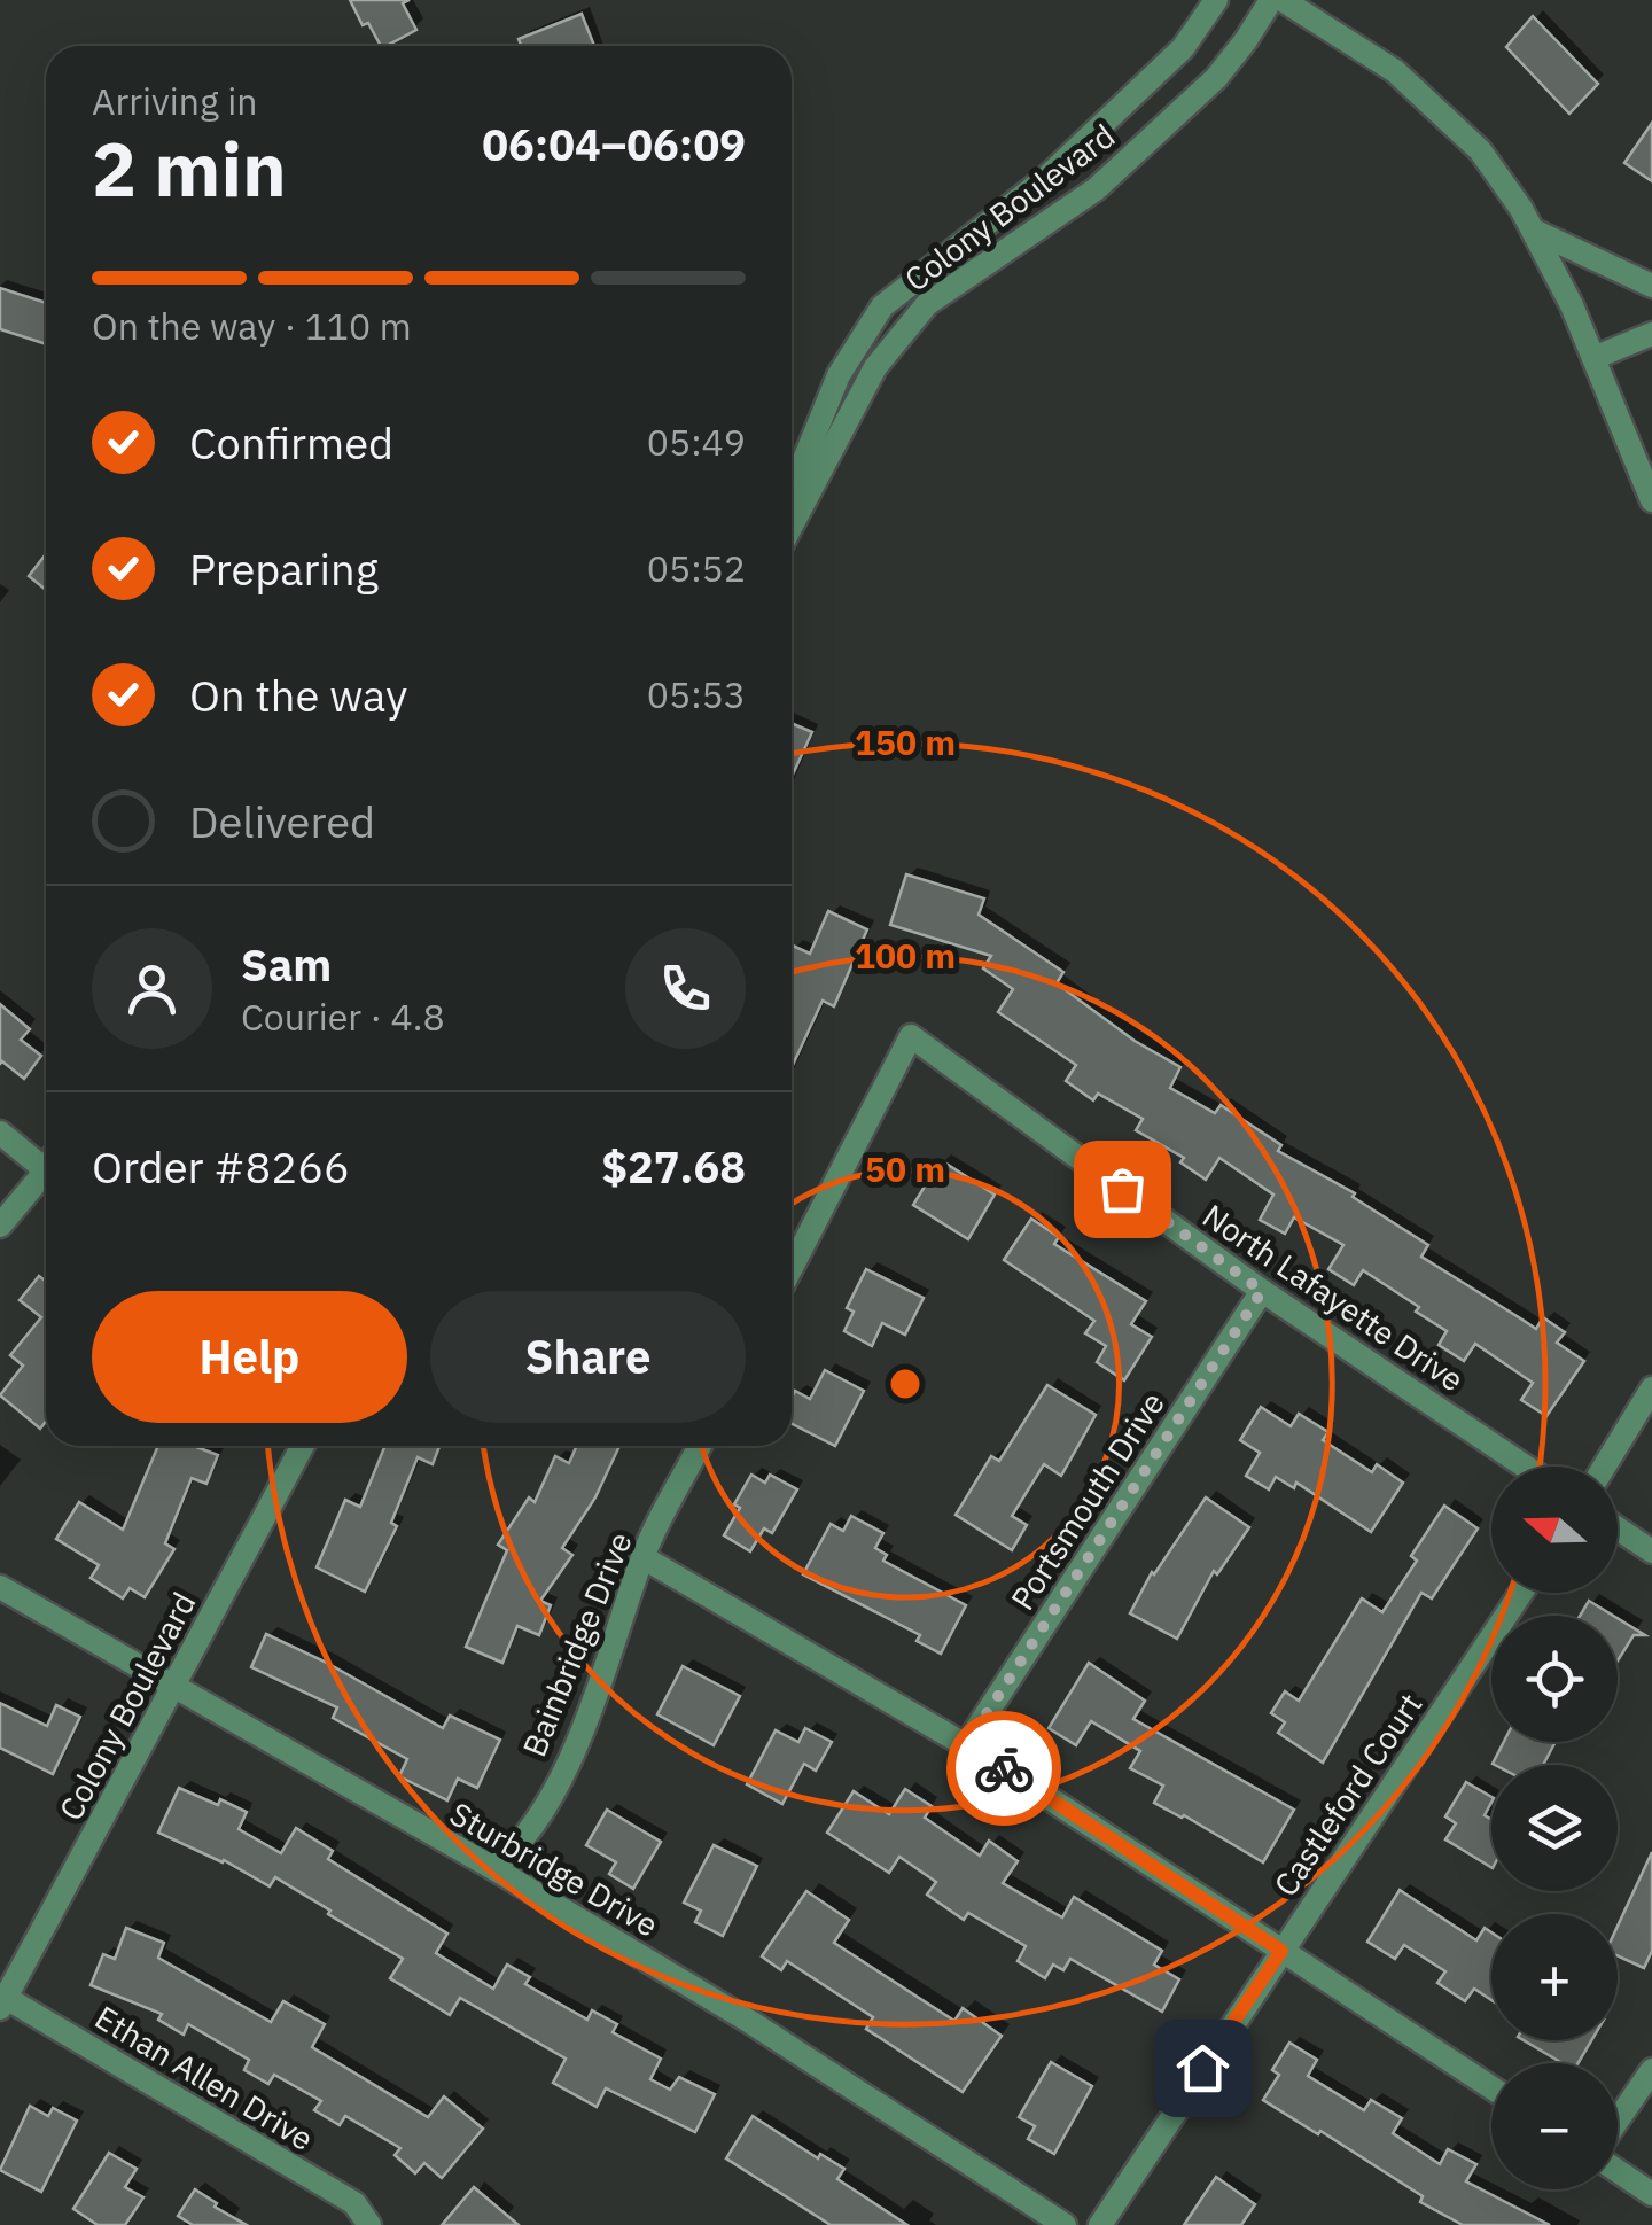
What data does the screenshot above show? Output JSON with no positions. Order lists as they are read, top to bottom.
{
  "streets": {
    "street": [
      "Colony Boulevard",
      "North Lafayette Drive",
      "Portsmouth Drive",
      "Bainbridge Drive",
      "Castleford Court",
      "Sturbridge Drive",
      "Ethan Allen Drive"
    ]
  },
  "crossings": [
    ["Colony Boulevard", "Sturbridge Drive"],
    ["Colony Boulevard", "Ethan Allen Drive"],
    ["North Lafayette Drive", "Portsmouth Drive"],
    ["Bainbridge Drive", "Sturbridge Drive"]
  ],
  "north": "left",
  "page": {
    "heading": ["2 min", "Arriving in", "06:04–06:09"],
    "panel": [
      "Sam",
      "Courier · 4.8",
      "Order #8266",
      "$27.68"
    ],
    "bar": "On the way · 110 m",
    "list": [
      ["Confirmed", "05:49"],
      ["Preparing", "05:52"],
      ["On the way", "05:53"],
      "Delivered"
    ],
    "buttons": ["Help", "Share"],
    "map_buttons": ["+", "−"]
  },
  "rings": ["150 m", "100 m", "50 m"]
}
